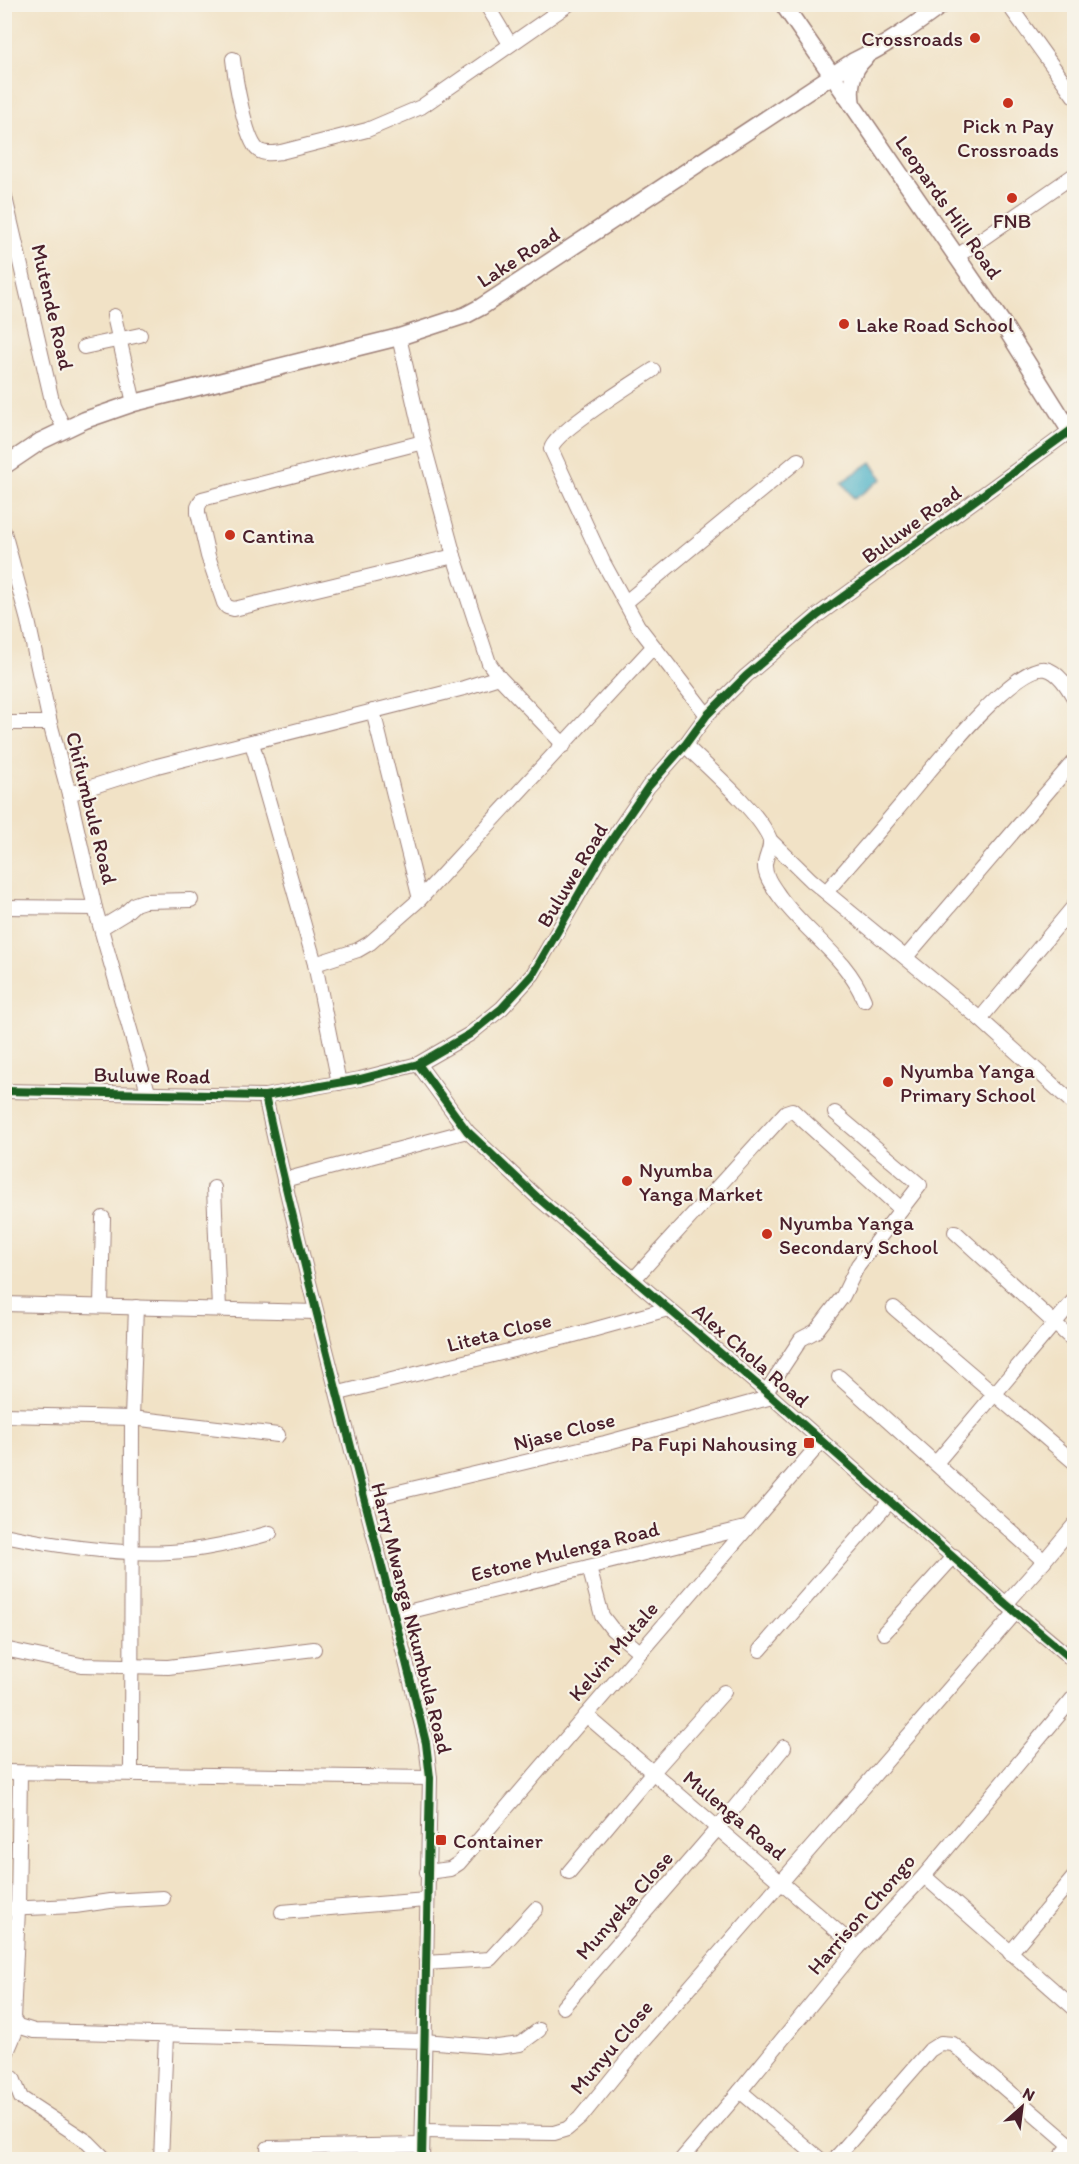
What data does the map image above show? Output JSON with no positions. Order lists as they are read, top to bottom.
{
  "streets": {
    "main road": ["Leopards Hill Road", "Lake Road"],
    "street": [
      "Mutende Road",
      "Buluwe Road",
      "Chifumbule Road",
      "Liteta Close",
      "Alex Chola Road",
      "Njase Close",
      "Estone Mulenga Road",
      "Harry Mwanga Nkumbula Road",
      "Kelvin Mutale",
      "Mulenga Road",
      "Munyeka Close",
      "Harrison Chongo",
      "Munyu Close"
    ]
  },
  "crossings": [
    ["Leopards Hill Road", "Lake Road"],
    ["Leopards Hill Road", "Buluwe Road"],
    ["Lake Road", "Mutende Road"],
    ["Buluwe Road", "Chifumbule Road"],
    ["Buluwe Road", "Alex Chola Road"],
    ["Buluwe Road", "Harry Mwanga Nkumbula Road"],
    ["Liteta Close", "Alex Chola Road"],
    ["Liteta Close", "Harry Mwanga Nkumbula Road"],
    ["Alex Chola Road", "Njase Close"],
    ["Alex Chola Road", "Kelvin Mutale"],
    ["Alex Chola Road", "Munyu Close"],
    ["Njase Close", "Harry Mwanga Nkumbula Road"],
    ["Estone Mulenga Road", "Harry Mwanga Nkumbula Road"],
    ["Estone Mulenga Road", "Kelvin Mutale"],
    ["Harry Mwanga Nkumbula Road", "Kelvin Mutale"],
    ["Harry Mwanga Nkumbula Road", "Munyu Close"],
    ["Kelvin Mutale", "Mulenga Road"],
    ["Mulenga Road", "Munyeka Close"],
    ["Mulenga Road", "Harrison Chongo"],
    ["Mulenga Road", "Munyu Close"]
  ],
  "places": {
    "other": [
      "Crossroads",
      "Pick n Pay Crossroads",
      "FNB",
      "Lake Road School",
      "Cantina",
      "Nyumba Yanga Primary School",
      "Nyumba Yanga Market",
      "Nyumba Yanga Secondary School"
    ],
    "transit": ["Pa Fupi Nahousing", "Container"]
  },
  "north": "top right"
}
